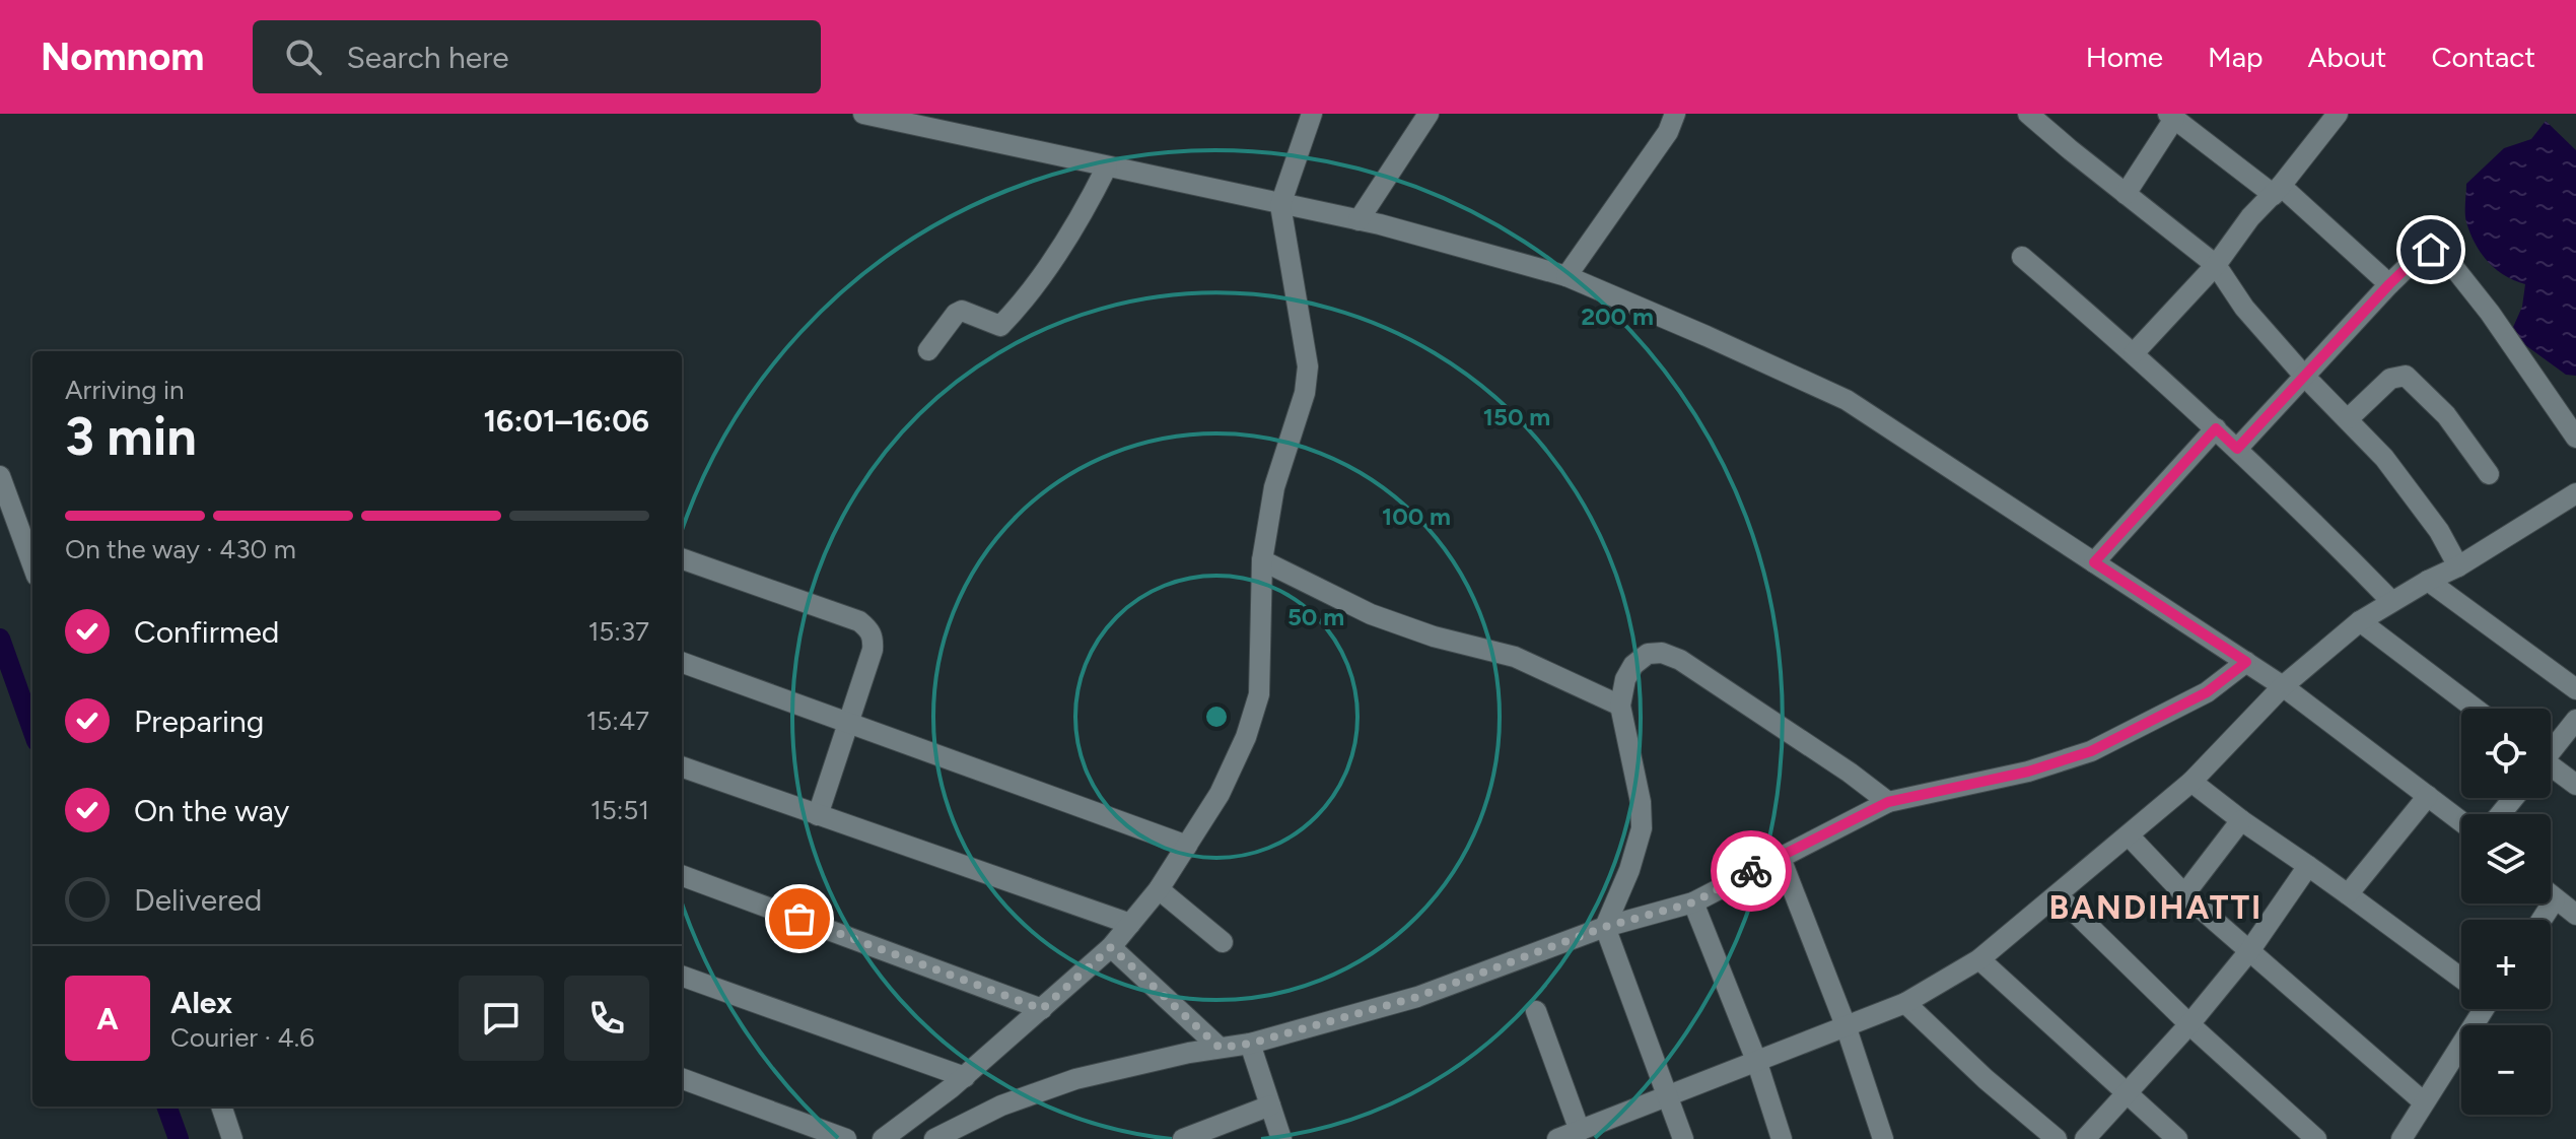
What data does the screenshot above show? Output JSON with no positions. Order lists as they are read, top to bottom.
{
  "districts": ["BANDIHATTI"],
  "page": {
    "header": "Nomnom",
    "search": "Search here",
    "nav": [
      "Home",
      "Map",
      "About",
      "Contact"
    ],
    "heading": ["3 min", "Arriving in", "16:01–16:06"],
    "panel": ["Alex", "Courier · 4.6"],
    "bar": "On the way · 430 m",
    "list": [
      ["Confirmed", "15:37"],
      ["Preparing", "15:47"],
      ["On the way", "15:51"],
      "Delivered"
    ],
    "map_buttons": ["+", "−"],
    "round": "A"
  },
  "rings": [
    "200 m",
    "150 m",
    "100 m",
    "50 m"
  ]
}
